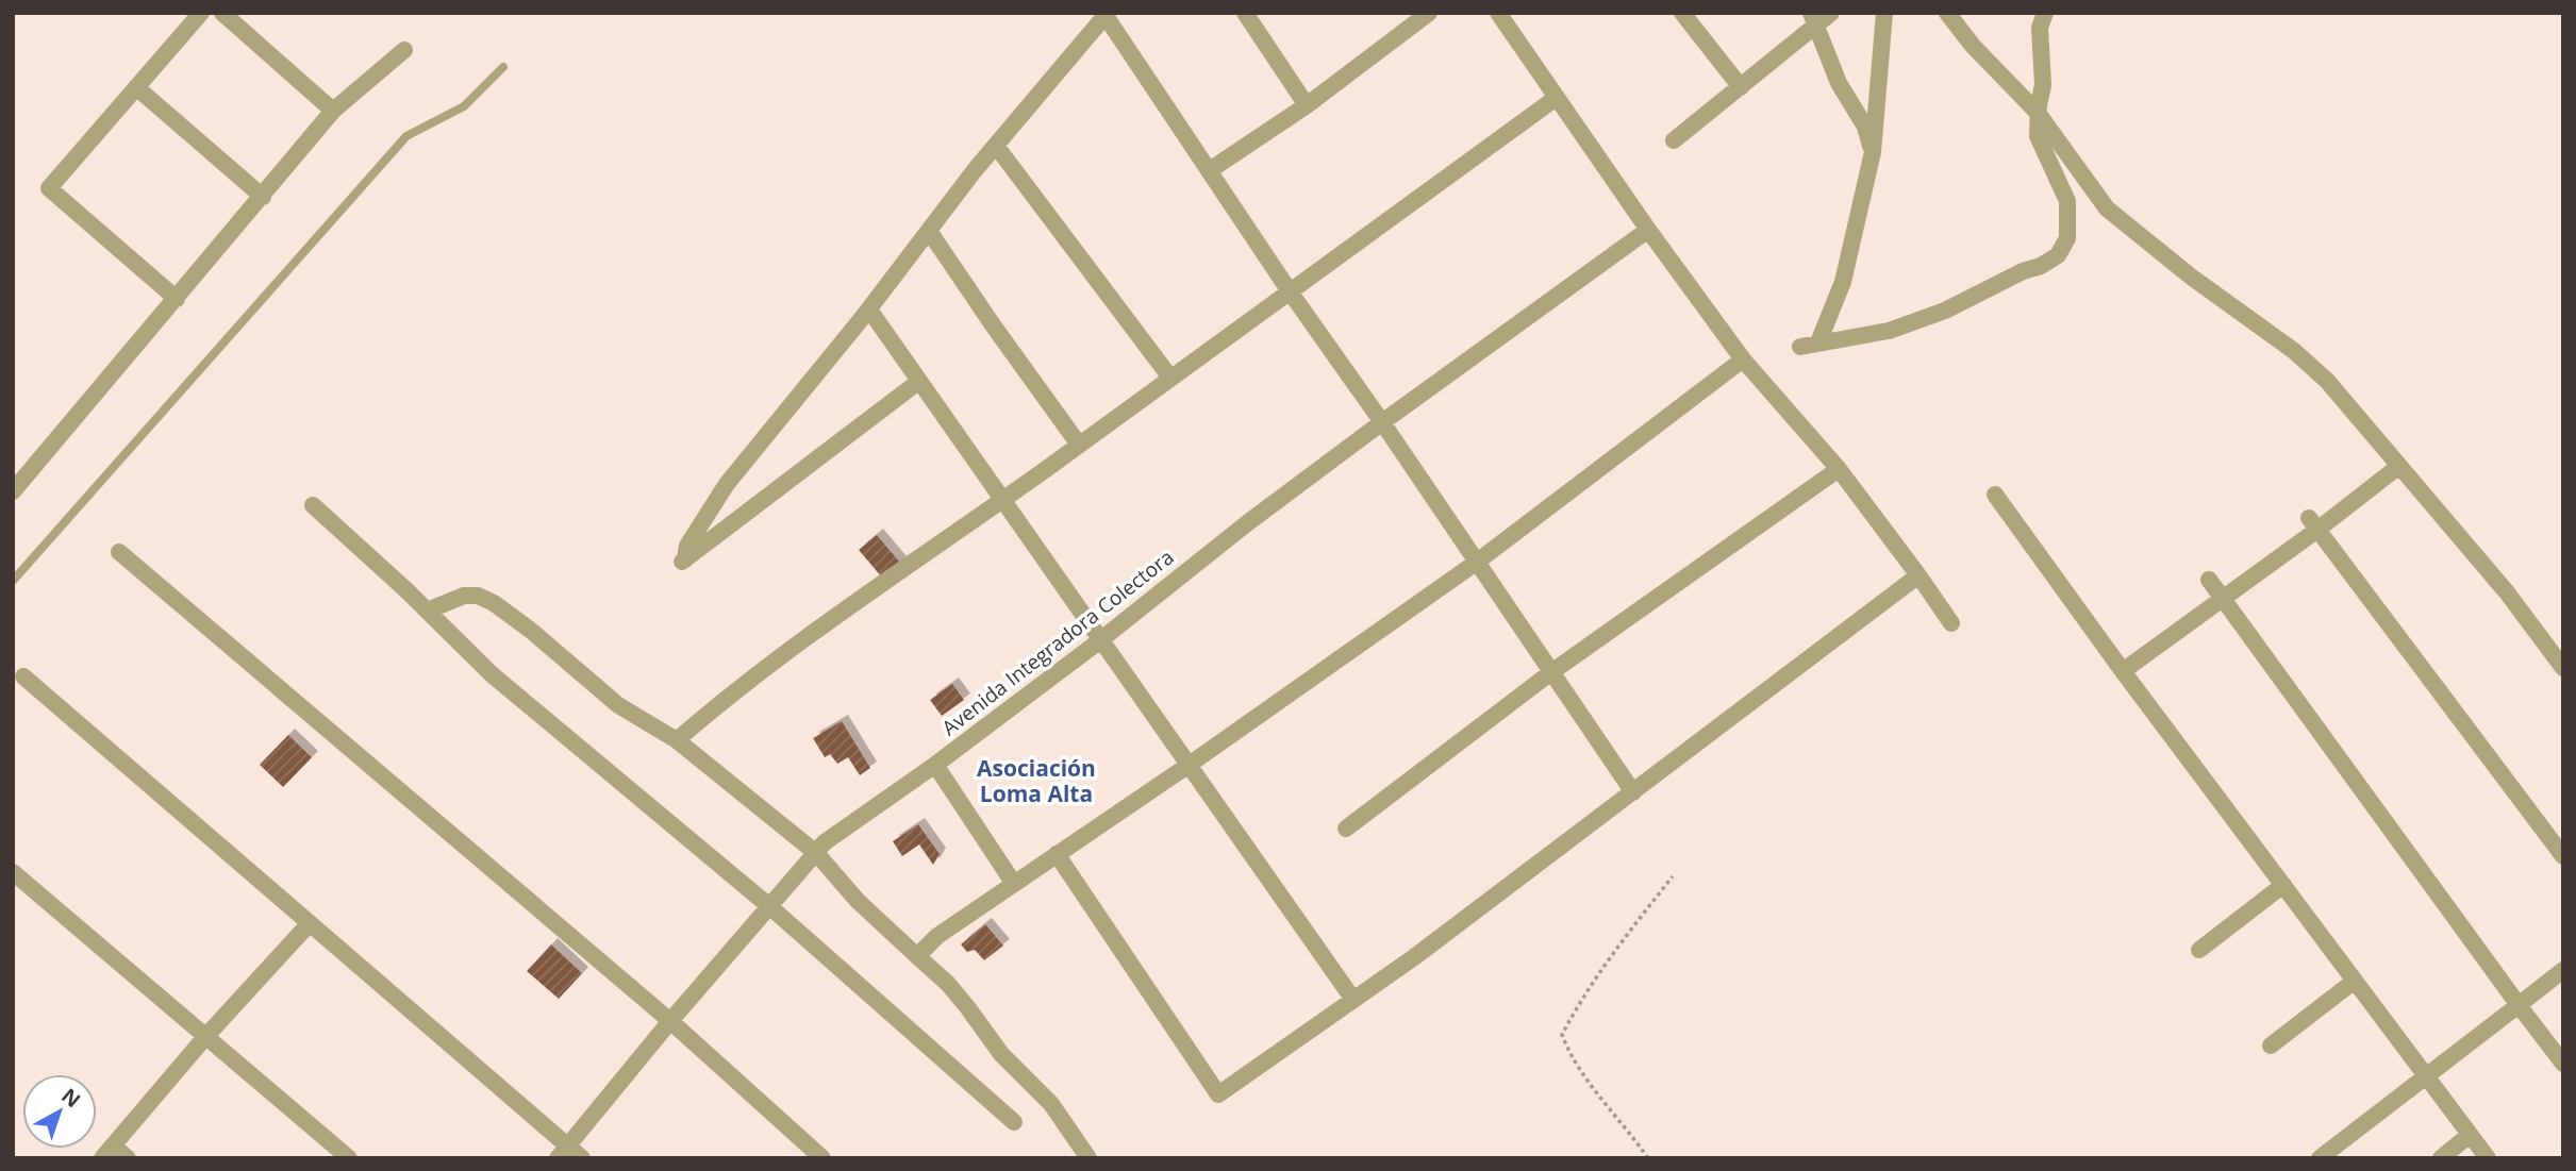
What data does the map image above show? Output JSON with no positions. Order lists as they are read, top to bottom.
{
  "streets": {
    "street": ["Avenida Integradora Colectora"]
  },
  "districts": ["Asociación Loma Alta"],
  "north": "top right"
}
